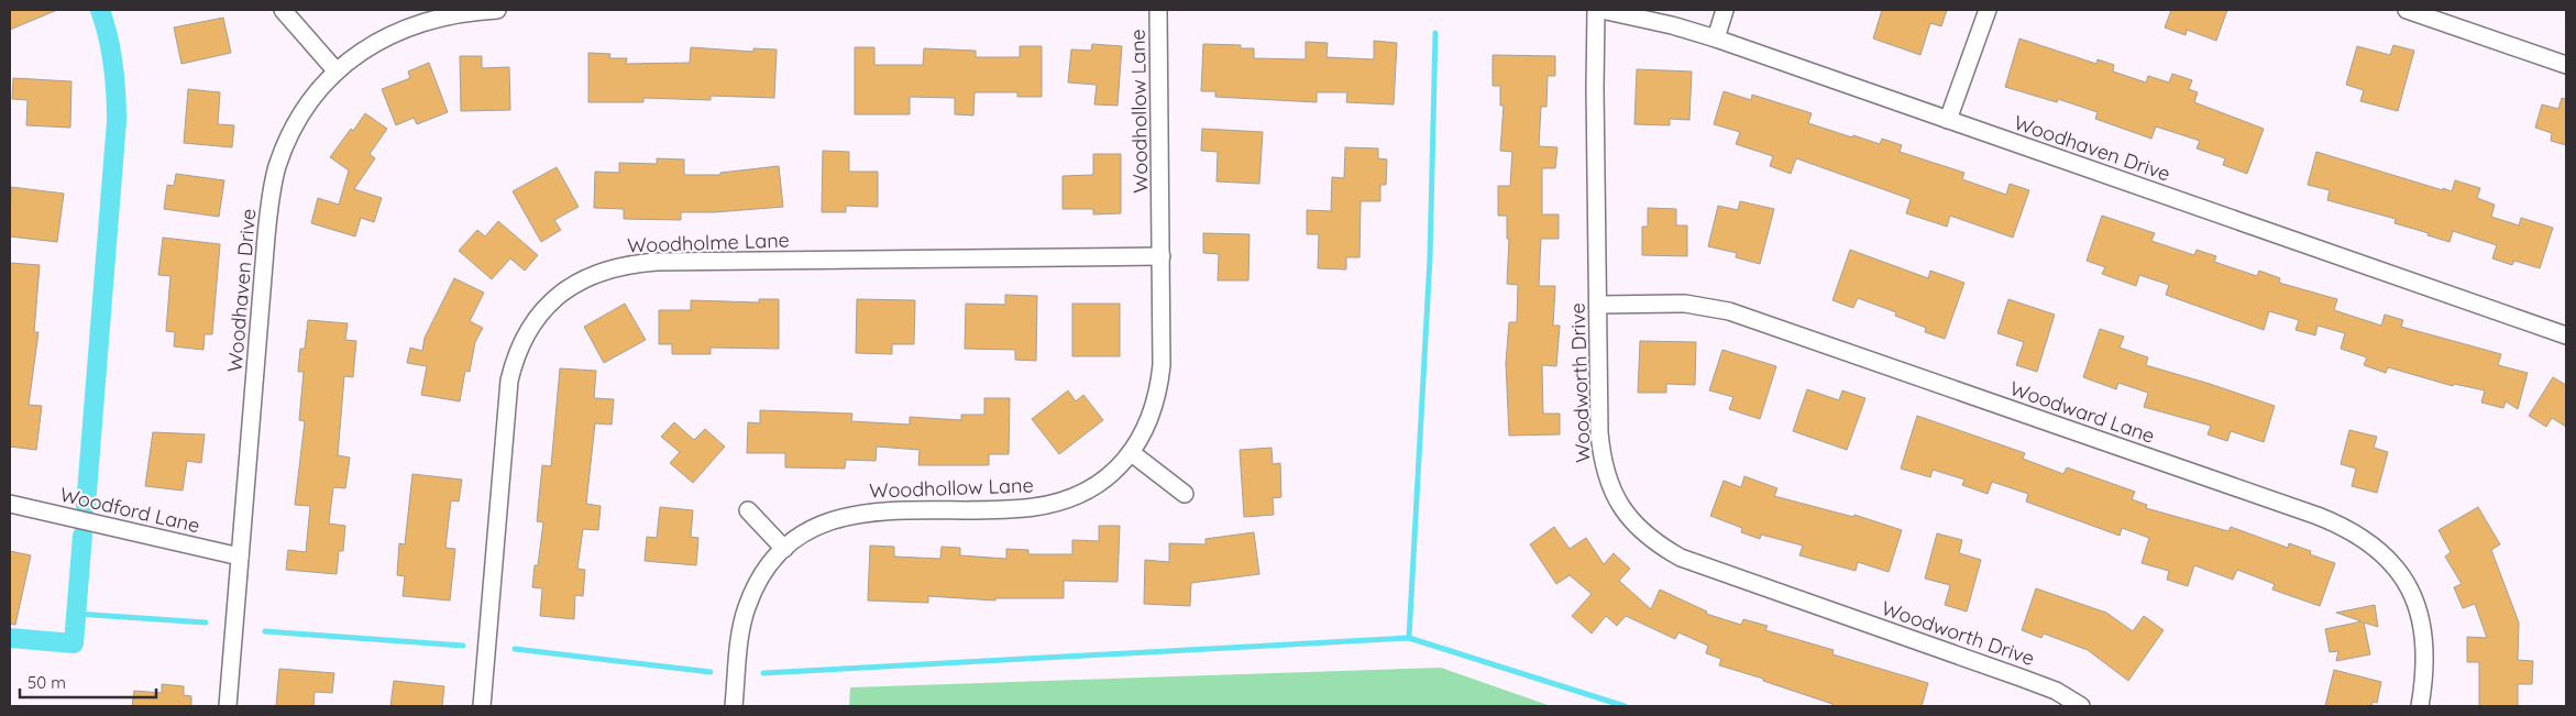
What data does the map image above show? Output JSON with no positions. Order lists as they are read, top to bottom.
{
  "streets": {
    "street": [
      "Woodhollow Lane",
      "Woodhaven Drive",
      "Woodholme Lane",
      "Woodworth Drive",
      "Woodward Lane",
      "Woodford Lane"
    ]
  },
  "crossings": [
    ["Woodhollow Lane", "Woodholme Lane"],
    ["Woodhaven Drive", "Woodford Lane"],
    ["Woodworth Drive", "Woodward Lane"]
  ],
  "scale_bar": "50 m"
}
